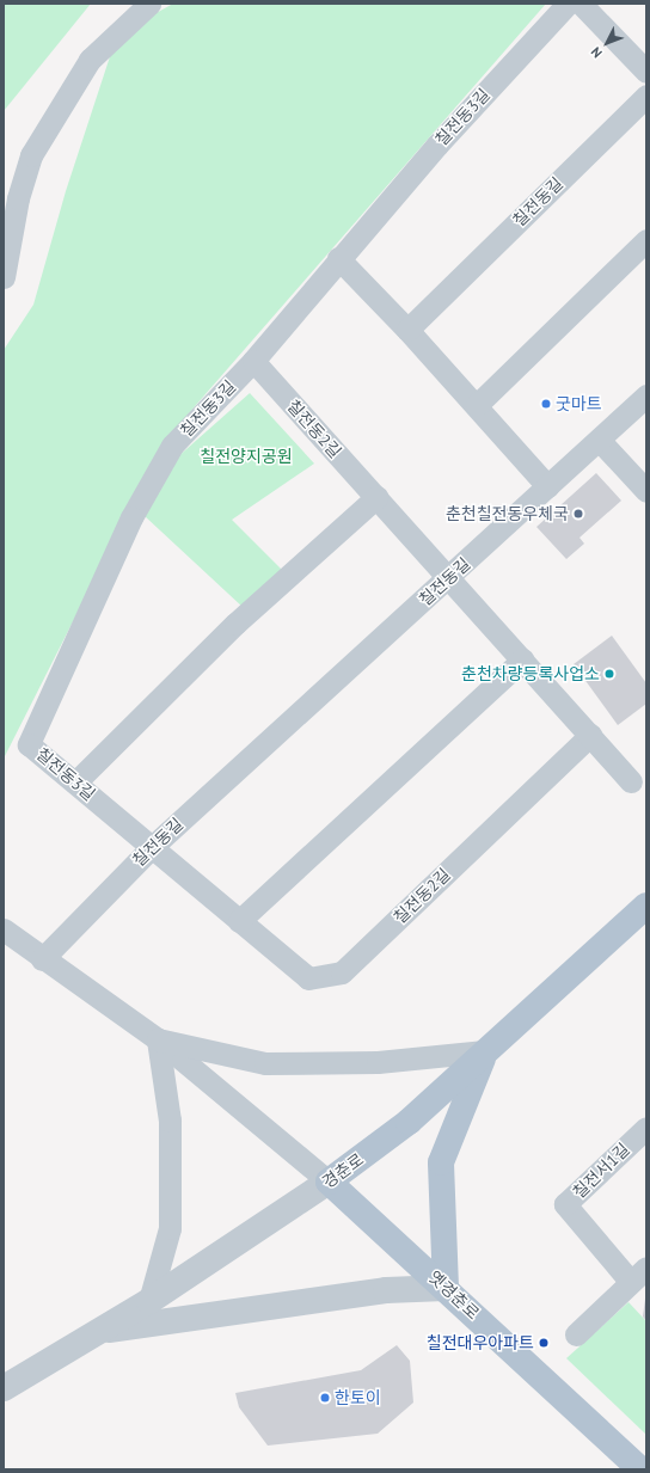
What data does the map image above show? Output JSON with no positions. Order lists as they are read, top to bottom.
{
  "streets": {
    "main road": ["경춘로", "옛경춘로"],
    "street": [
      "칠전동3길",
      "칠전동길",
      "칠전동2길",
      "칠전서1길"
    ]
  },
  "crossings": [
    ["칠전동3길", "칠전동길"],
    ["칠전동3길", "칠전동2길"],
    ["칠전동길", "칠전동2길"],
    ["경춘로", "옛경춘로"]
  ],
  "parks": ["칠전양지공원"],
  "places": [
    "굿마트",
    "춘천칠전동우체국",
    "춘천차량등록사업소",
    "칠전대우아파트",
    "한토이"
  ],
  "north": "bottom left"
}
